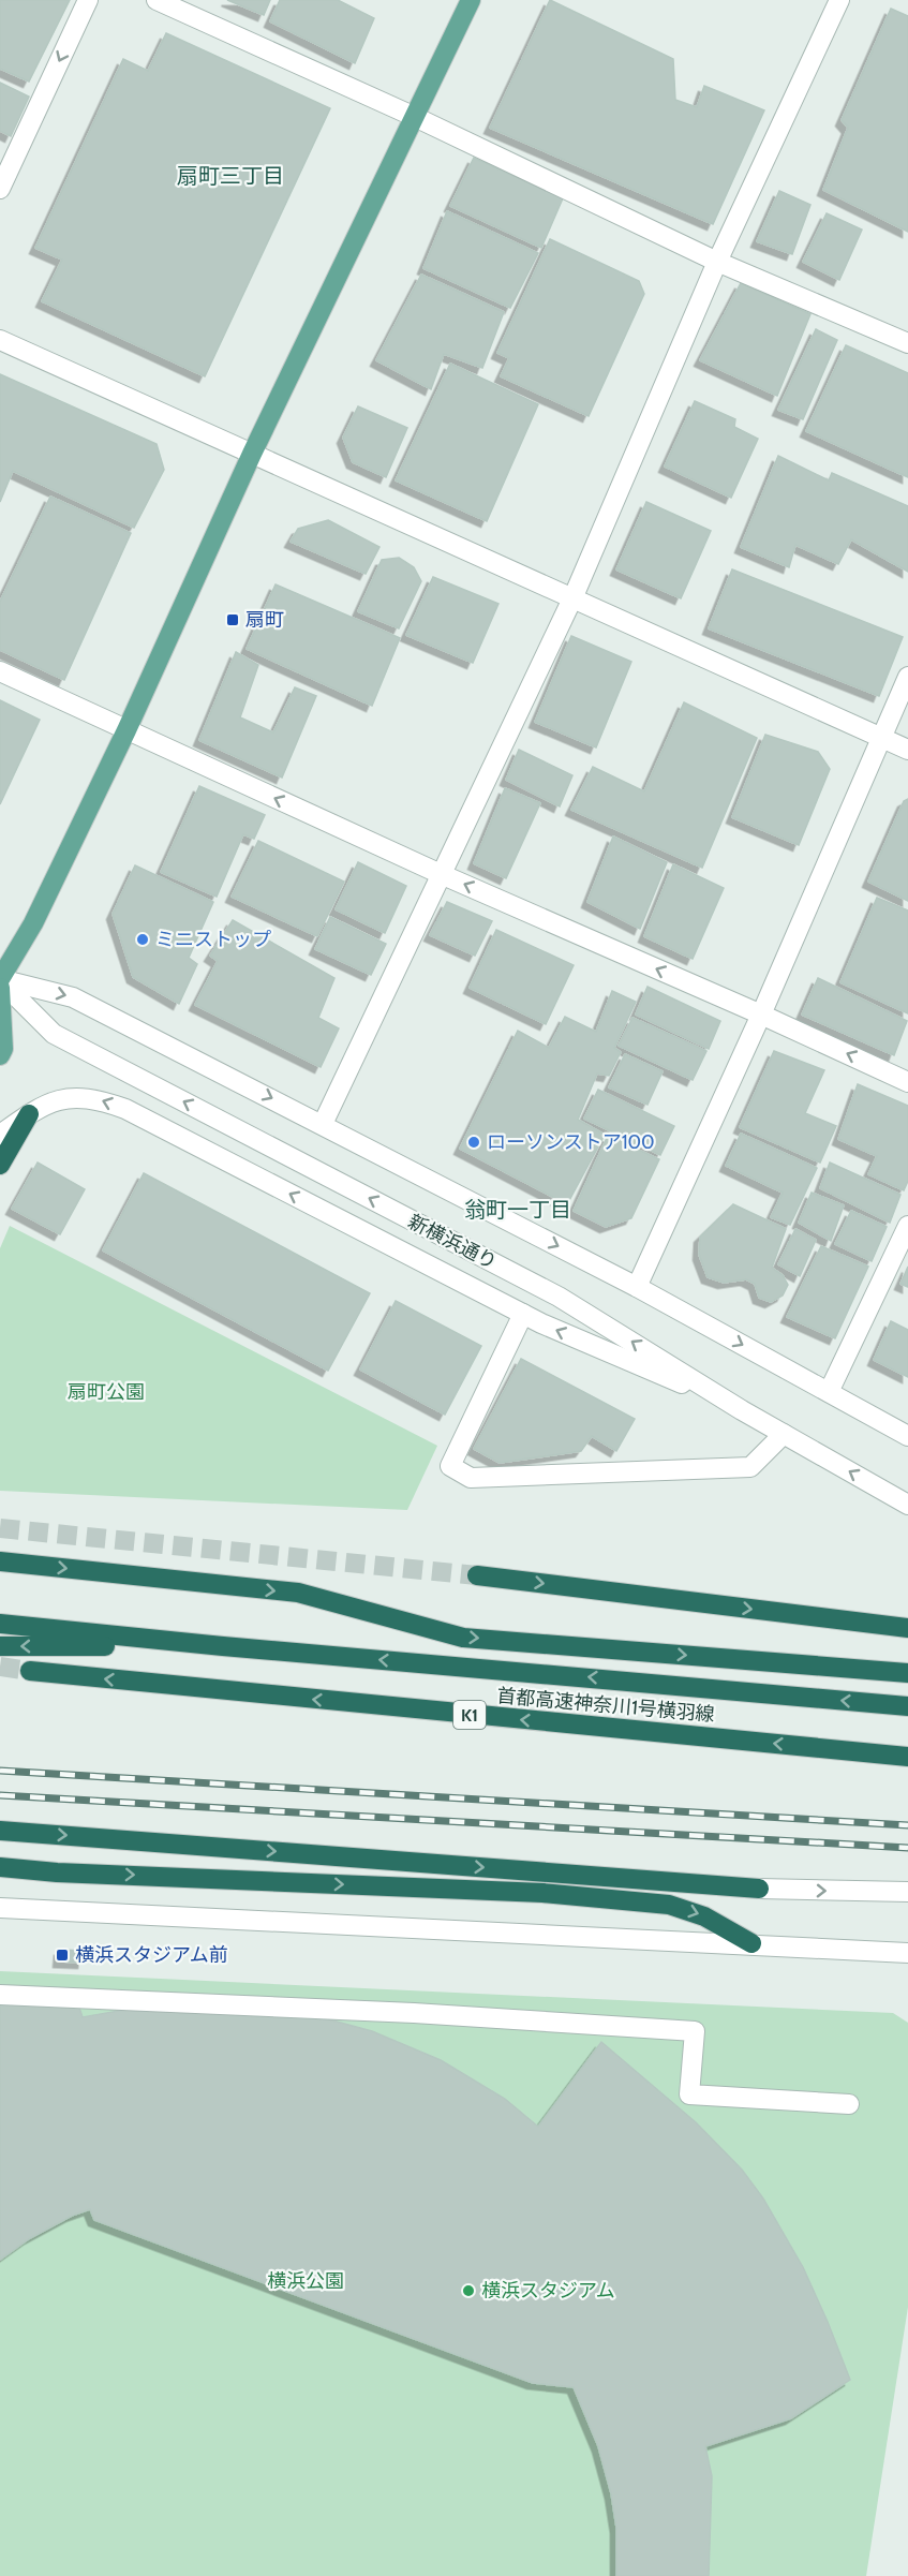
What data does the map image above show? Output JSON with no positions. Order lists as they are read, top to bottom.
{
  "streets": {
    "highway": ["首都高速神奈川1号横羽線", "K1"],
    "street": ["新横浜通り"]
  },
  "districts": ["扇町三丁目", "翁町一丁目"],
  "parks": ["扇町公園", "横浜公園"],
  "places": {
    "transit": ["扇町", "横浜スタジアム前"],
    "other": ["ミニストップ", "ローソンストア100", "横浜スタジアム"]
  }
}
